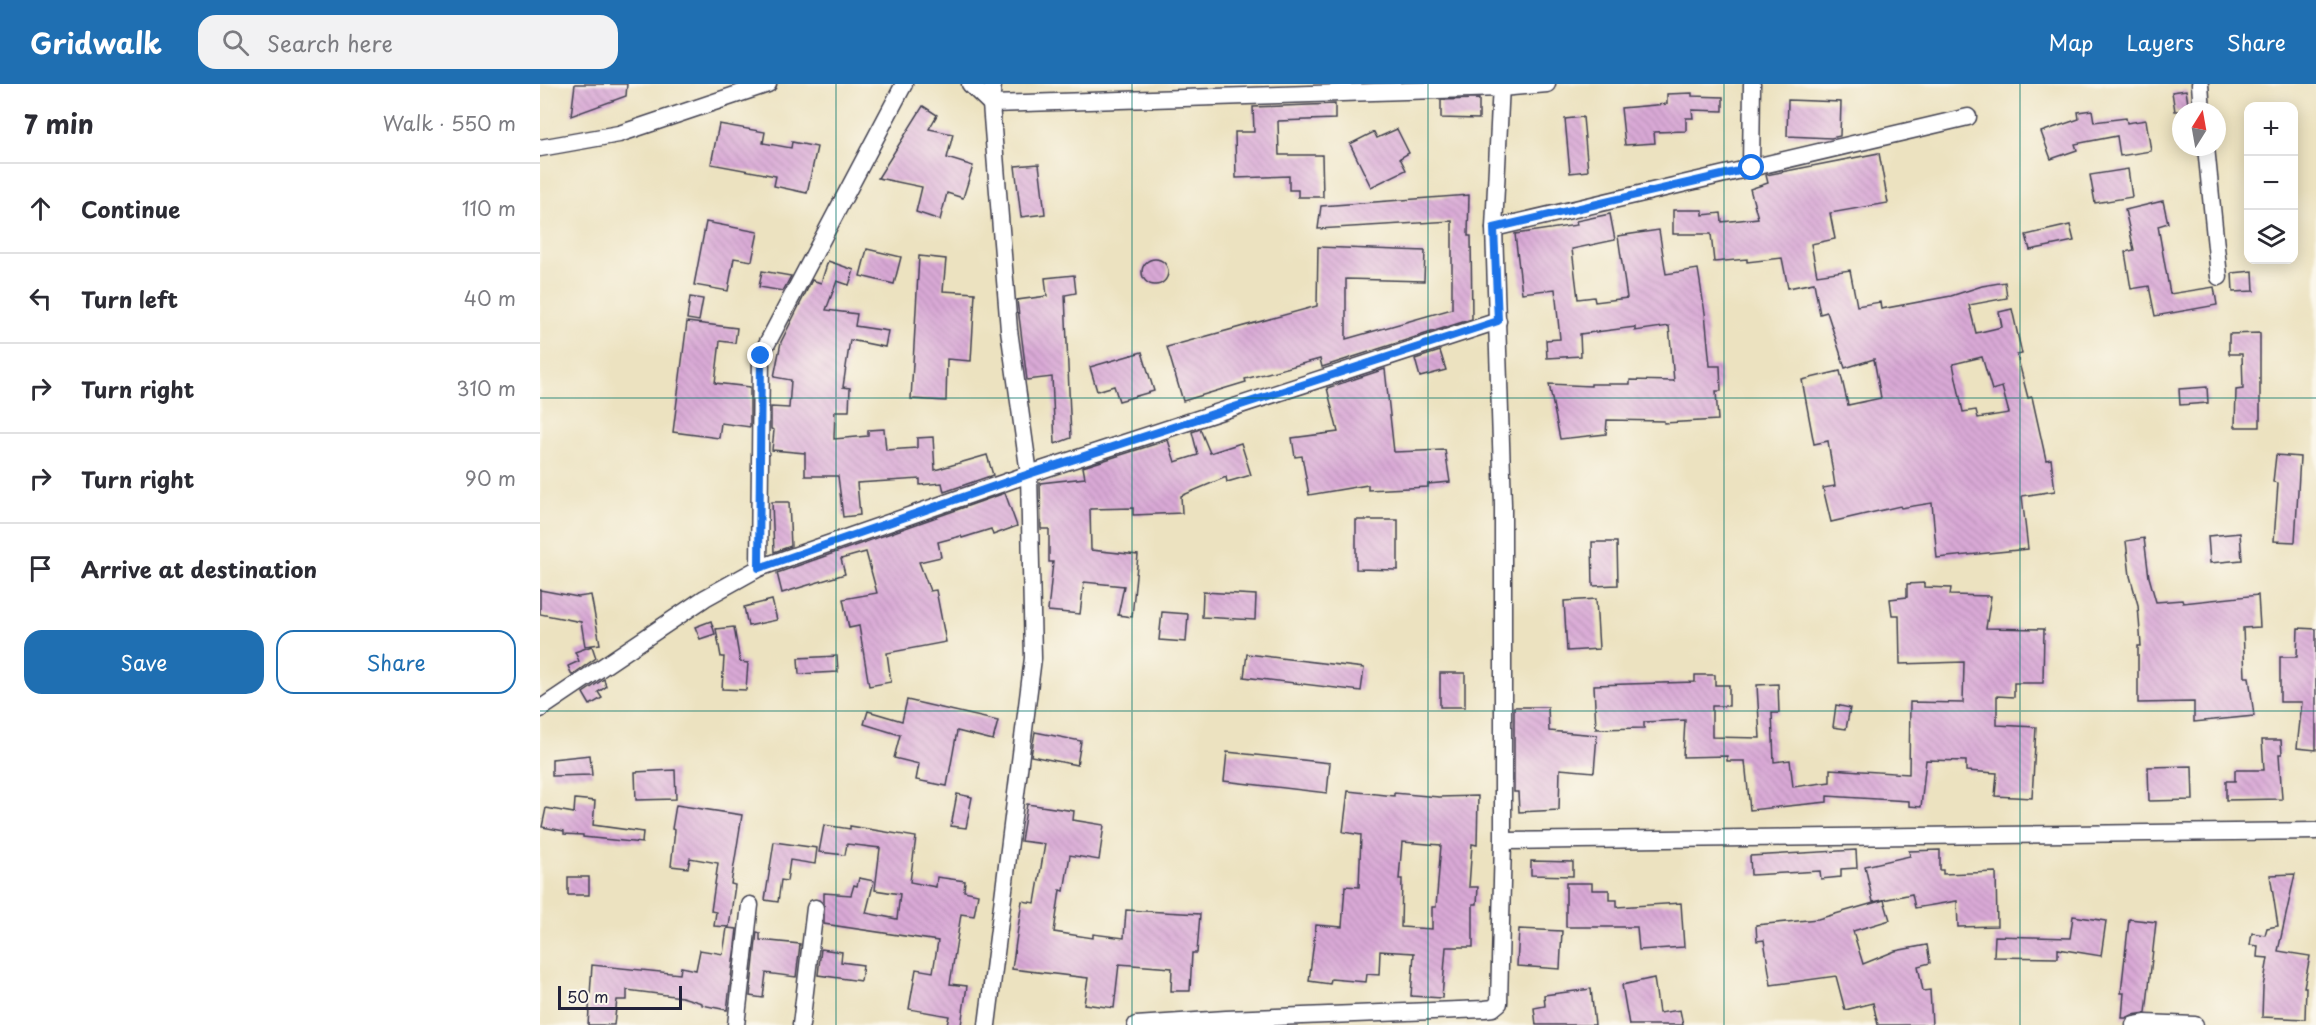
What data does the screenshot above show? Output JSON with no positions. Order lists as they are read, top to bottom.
{
  "scale_bar": "50 m",
  "north": "top",
  "page": {
    "header": "Gridwalk",
    "search": "Search here",
    "nav": ["Map", "Layers", "Share"],
    "heading": ["7 min", "Walk · 550 m"],
    "map_buttons": ["+", "−"],
    "list": [
      ["Continue", "110 m"],
      ["Turn left", "40 m"],
      ["Turn right", "310 m"],
      ["Turn right", "90 m"],
      "Arrive at destination"
    ],
    "buttons": ["Save", "Share"],
    "scale": "50 m"
  }
}
